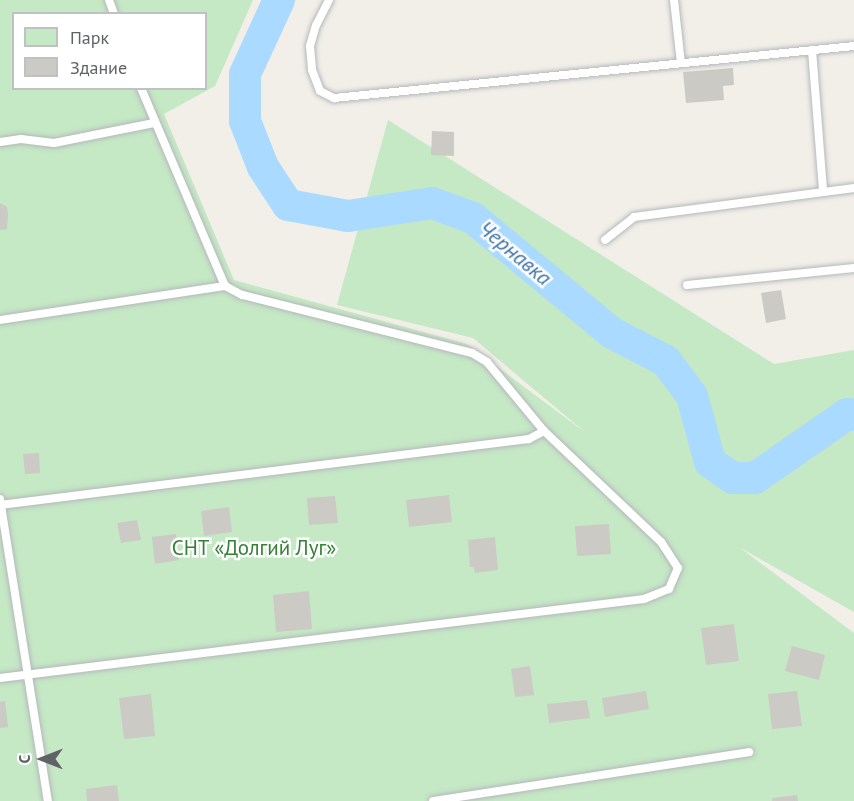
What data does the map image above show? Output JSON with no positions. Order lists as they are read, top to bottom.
{
  "water": ["Чернавка"],
  "parks": ["СНТ «Долгий Луг»"],
  "legend": ["Парк", "Здание"],
  "north": "left"
}
